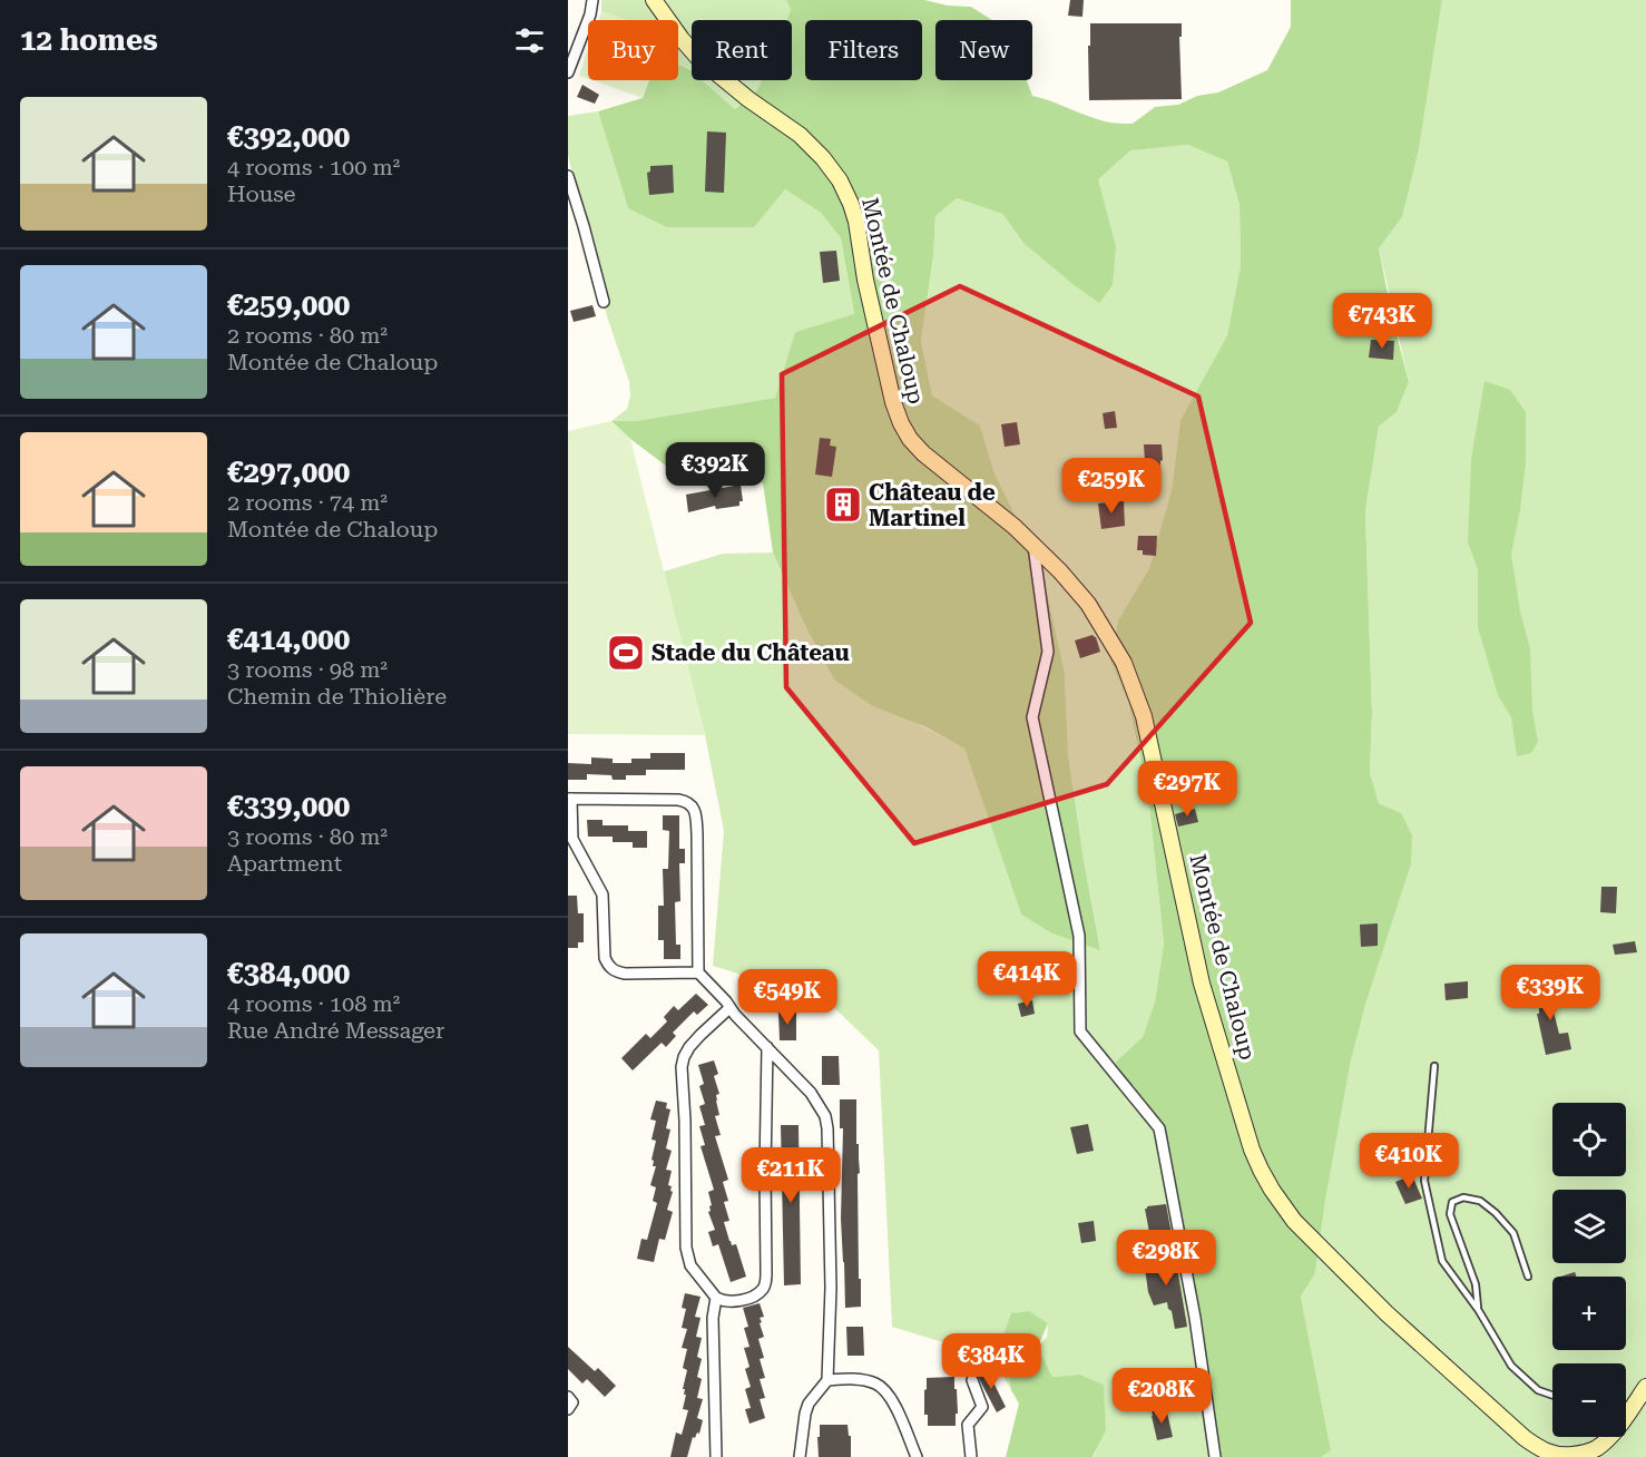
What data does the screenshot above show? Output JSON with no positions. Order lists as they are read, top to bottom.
{
  "streets": {
    "main road": ["Montée de Chaloup"]
  },
  "places": {
    "building": ["Château de Martinel"],
    "sports": ["Stade du Château"]
  },
  "page": {
    "heading": "12 homes",
    "chip": [
      "Buy",
      "Rent",
      "Filters",
      "New"
    ],
    "list": [
      {
        "name": "€392,000",
        "note": "4 rooms · 100 m² · House"
      },
      {
        "name": "€259,000",
        "note": "2 rooms · 80 m² · Montée de Chaloup"
      },
      {
        "name": "€297,000",
        "note": "2 rooms · 74 m² · Montée de Chaloup"
      },
      {
        "name": "€414,000",
        "note": "3 rooms · 98 m² · Chemin de Thiolière"
      },
      {
        "name": "€339,000",
        "note": "3 rooms · 80 m² · Apartment"
      },
      {
        "name": "€384,000",
        "note": "4 rooms · 108 m² · Rue André Messager"
      }
    ],
    "price": [
      "€743K",
      "€392K",
      "€259K",
      "€297K",
      "€414K",
      "€339K",
      "€549K",
      "€410K",
      "€211K",
      "€298K",
      "€384K",
      "€208K"
    ],
    "map_buttons": ["+", "−"]
  }
}
